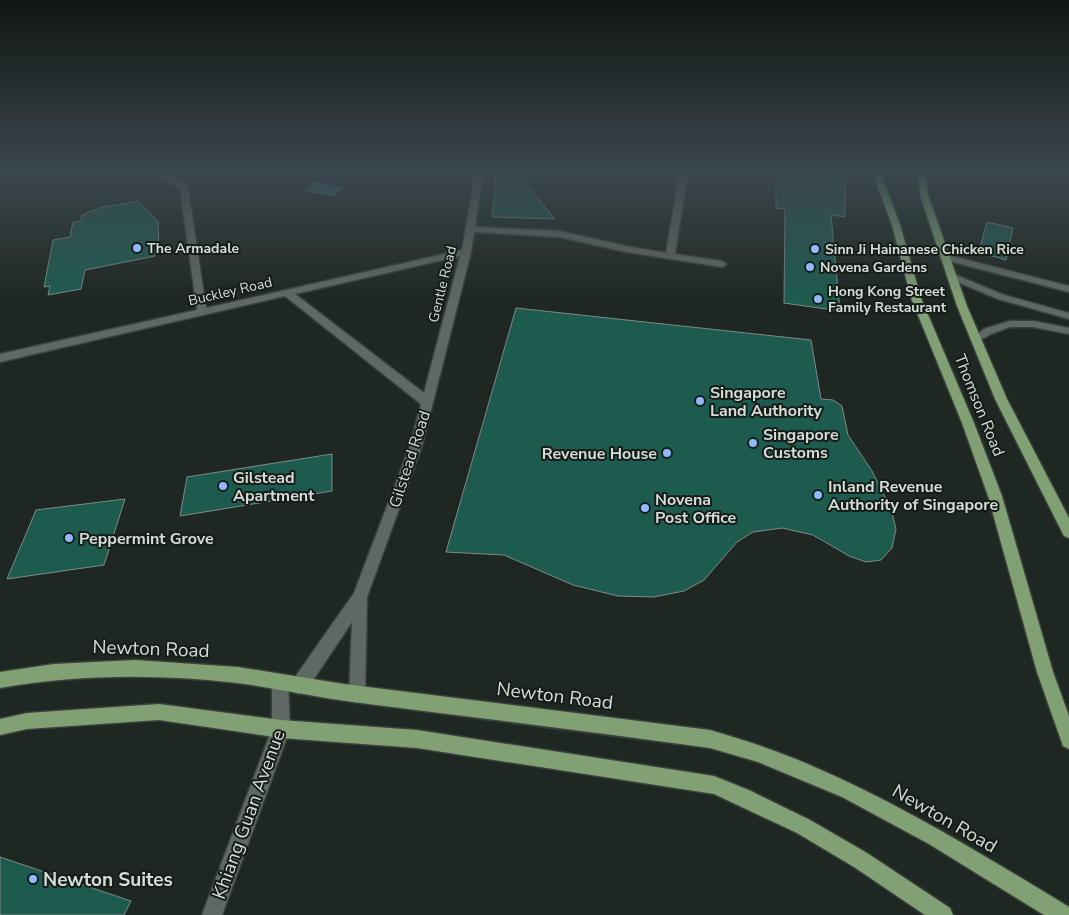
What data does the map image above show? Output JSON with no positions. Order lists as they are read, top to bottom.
{
  "streets": {
    "main road": ["Thomson Road", "Newton Road"],
    "street": [
      "Gentle Road",
      "Buckley Road",
      "Gilstead Road",
      "Khiang Guan Avenue"
    ]
  },
  "crossings": [
    ["Gentle Road", "Buckley Road"],
    ["Gentle Road", "Gilstead Road"],
    ["Buckley Road", "Gilstead Road"],
    ["Gilstead Road", "Newton Road"],
    ["Newton Road", "Khiang Guan Avenue"]
  ],
  "places": [
    "The Armadale",
    "Sinn Ji Hainanese Chicken Rice",
    "Novena Gardens",
    "Hong Kong Street Family Restaurant",
    "Singapore Land Authority",
    "Singapore Customs",
    "Revenue House",
    "Gilstead Apartment",
    "Inland Revenue Authority of Singapore",
    "Novena Post Office",
    "Peppermint Grove",
    "Newton Suites"
  ]
}
